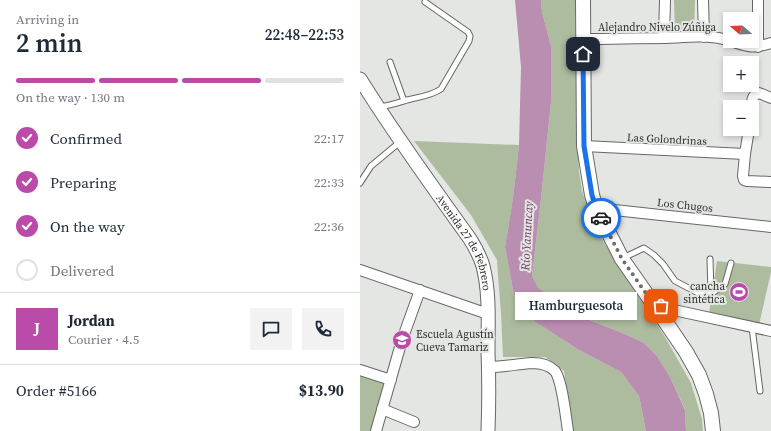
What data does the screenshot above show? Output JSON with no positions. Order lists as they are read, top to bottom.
{
  "streets": {
    "street": [
      "Alejandro Nivelo Zúñiga",
      "Las Golondrinas",
      "Los Chugos",
      "Avenida 27 de Febrero"
    ]
  },
  "water": ["Río Yanuncay"],
  "places": {
    "sports": ["cancha sintética"],
    "other": ["Hamburguesota"],
    "school or university": ["Escuela Agustín Cueva Tamariz"]
  },
  "north": "left",
  "page": {
    "heading": ["2 min", "Arriving in", "22:48–22:53"],
    "panel": [
      "Jordan",
      "Courier · 4.5",
      "Order #5166",
      "$13.90"
    ],
    "map_buttons": ["+", "−"],
    "bar": "On the way · 130 m",
    "list": [
      ["Confirmed", "22:17"],
      ["Preparing", "22:33"],
      ["On the way", "22:36"],
      "Delivered"
    ],
    "bubble": "Hamburguesota",
    "round": "J"
  }
}
